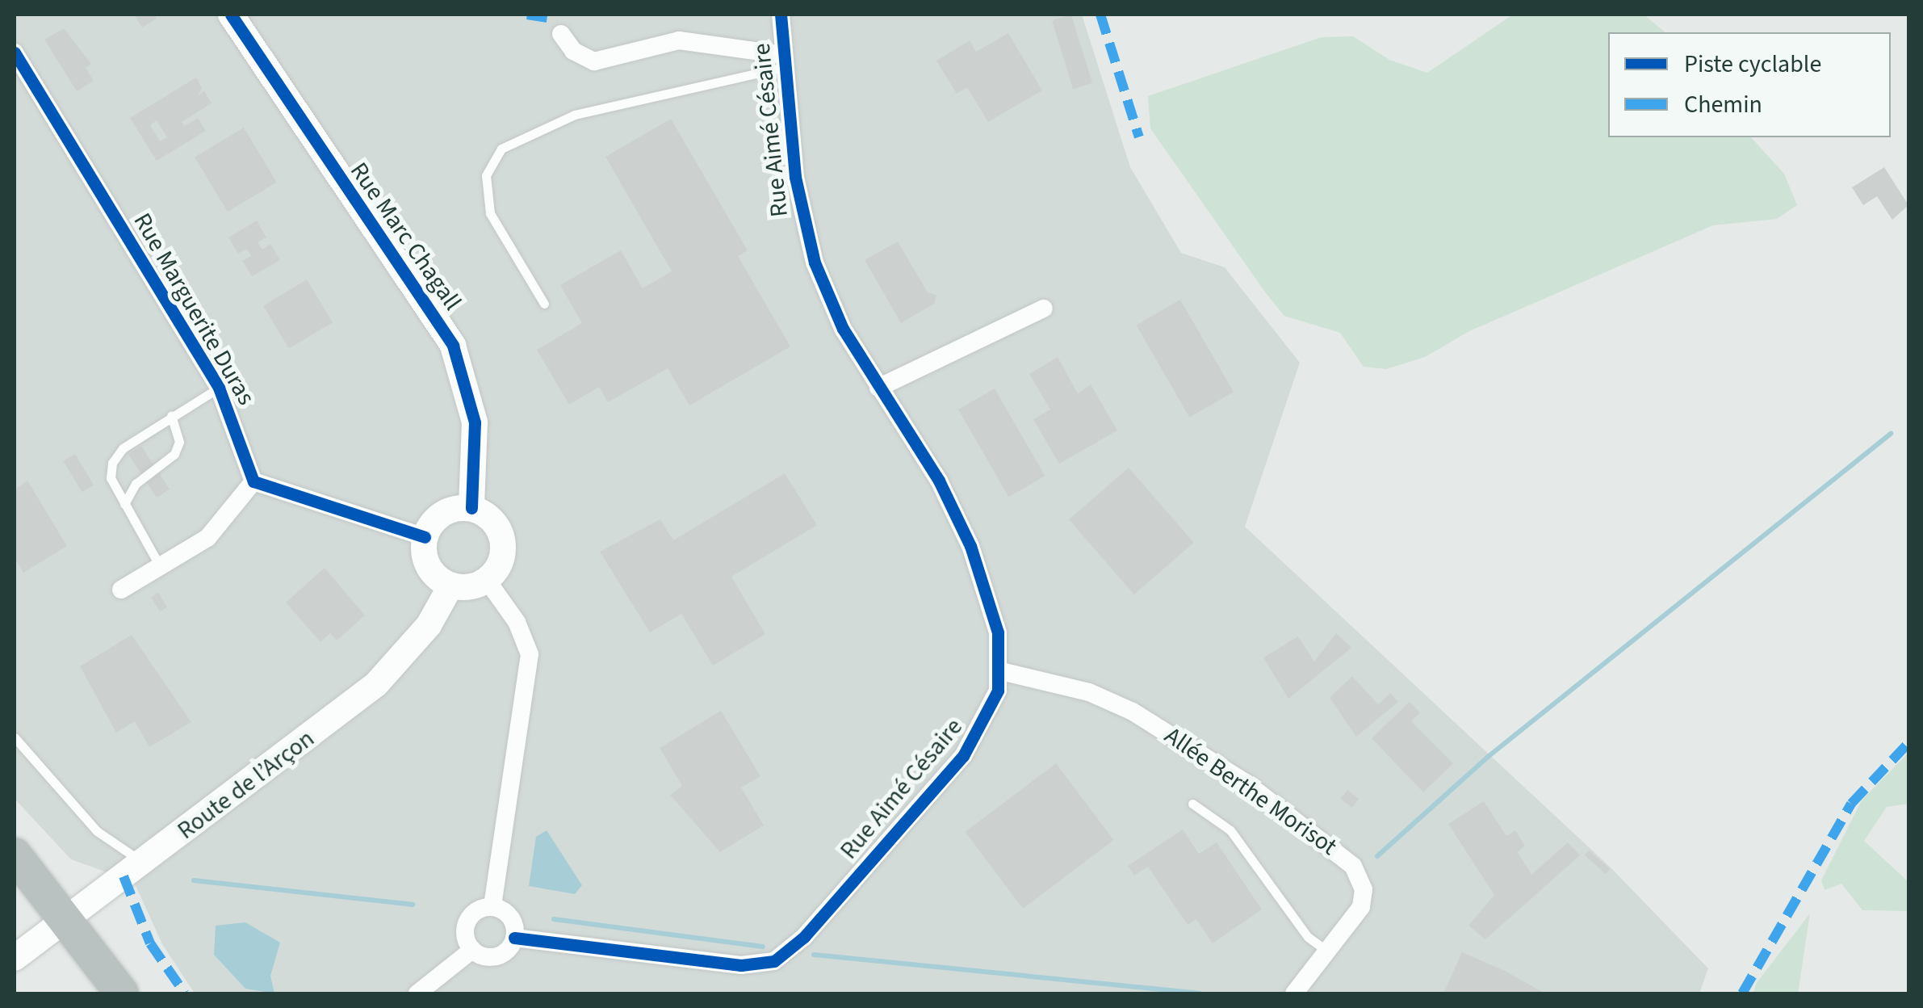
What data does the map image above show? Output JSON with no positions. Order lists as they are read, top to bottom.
{
  "streets": {
    "street": [
      "Rue Aimé Césaire",
      "Rue Marc Chagall",
      "Rue Marguerite Duras",
      "Route de l’Arçon",
      "Allée Berthe Morisot"
    ]
  },
  "crossings": [
    ["Rue Aimé Césaire", "Allée Berthe Morisot"],
    ["Rue Marc Chagall", "Route de l’Arçon"]
  ],
  "legend": ["Piste cyclable", "Chemin"]
}
